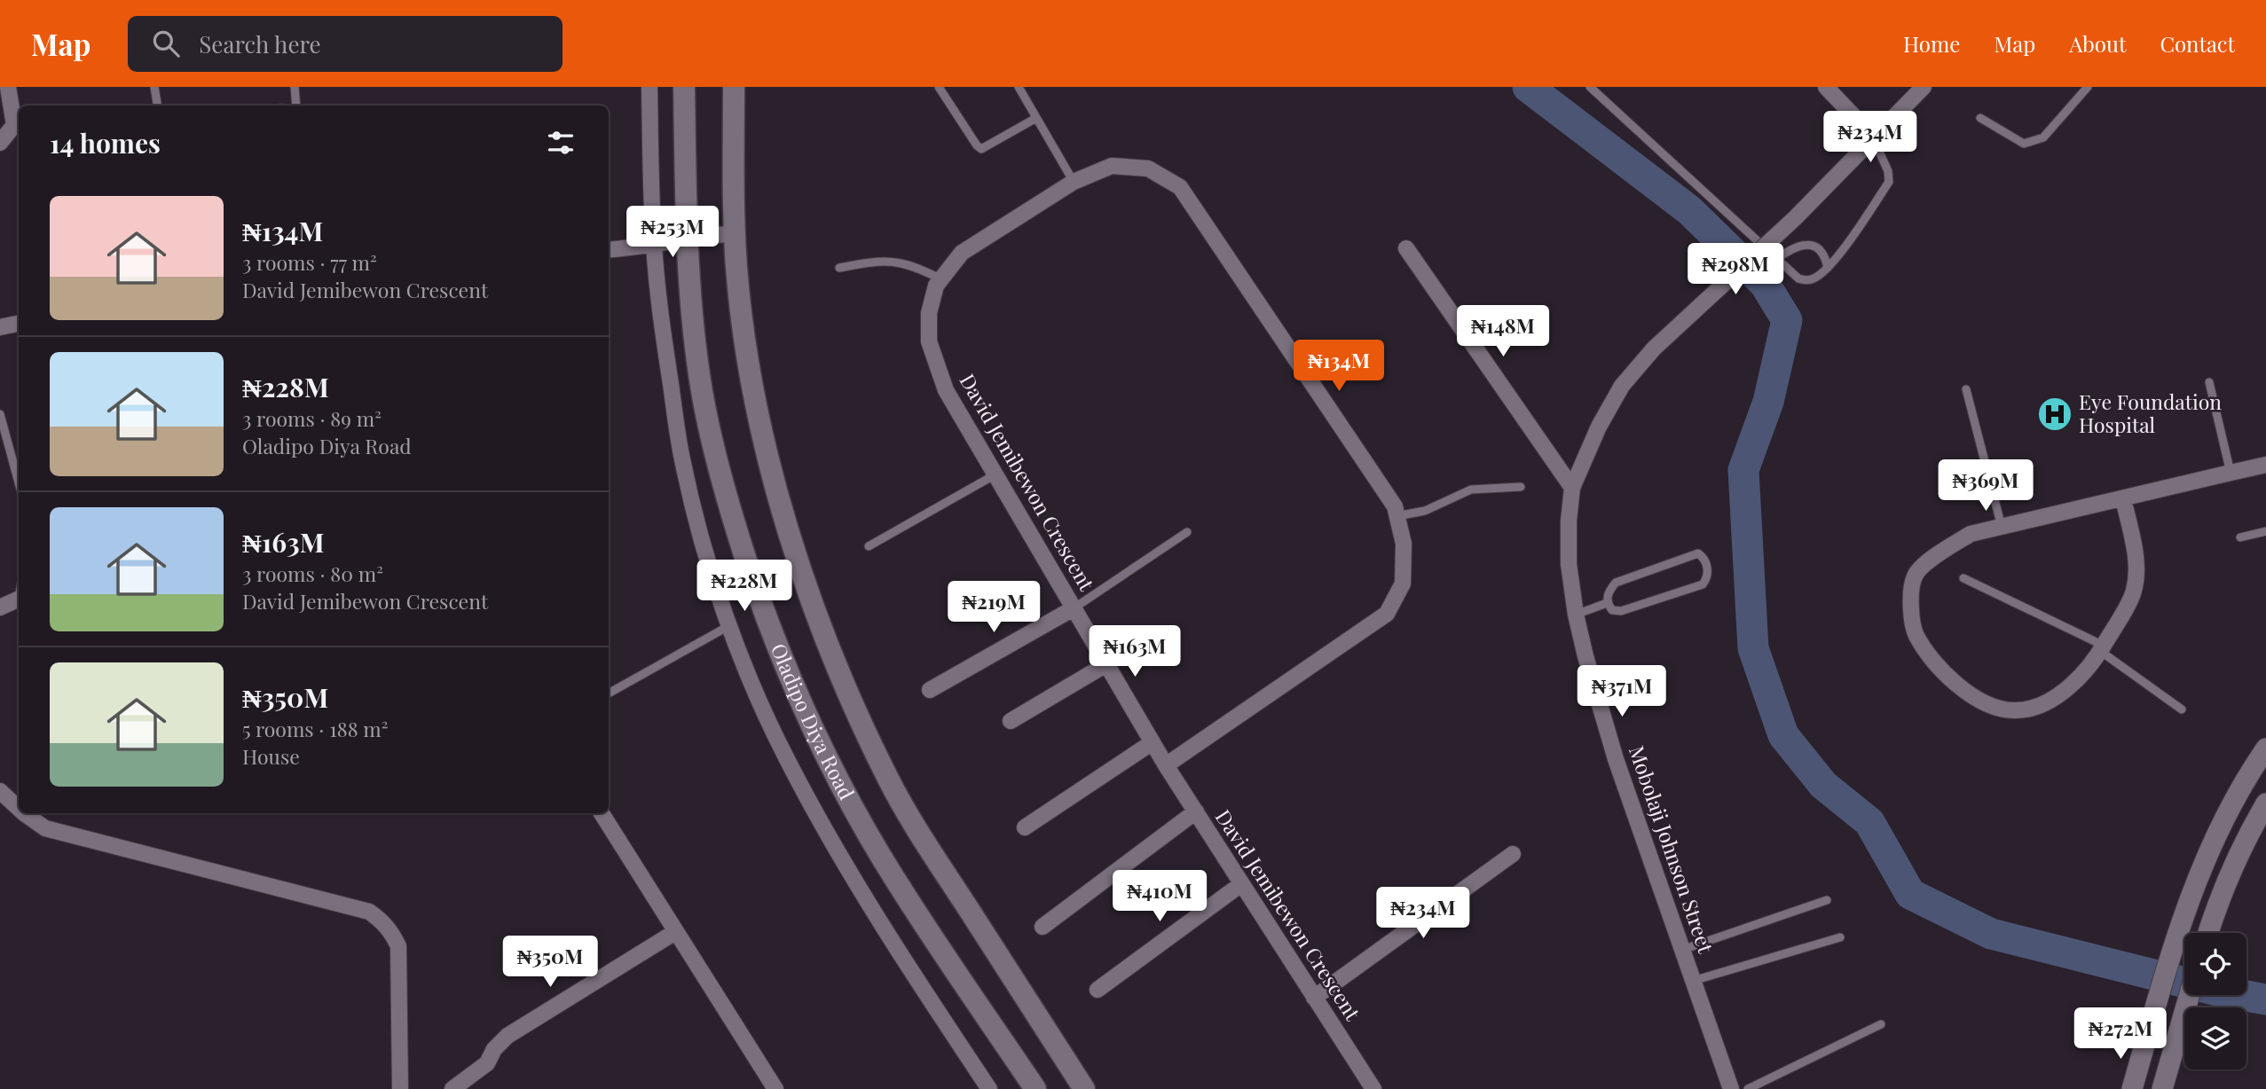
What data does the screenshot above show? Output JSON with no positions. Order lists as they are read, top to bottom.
{
  "streets": {
    "main road": ["Oladipo Diya Road"],
    "street": ["David Jemibewon Crescent", "Mobolaji Johnson Street"]
  },
  "places": {
    "hospital": ["Eye Foundation Hospital"]
  },
  "page": {
    "header": "Map",
    "search": "Search here",
    "nav": [
      "Home",
      "Map",
      "About",
      "Contact"
    ],
    "heading": "14 homes",
    "price": [
      "₦234M",
      "₦253M",
      "₦298M",
      "₦148M",
      "₦134M",
      "₦369M",
      "₦228M",
      "₦219M",
      "₦163M",
      "₦371M",
      "₦410M",
      "₦234M",
      "₦350M",
      "₦272M"
    ],
    "list": [
      {
        "name": "₦134M",
        "note": "3 rooms · 77 m² · David Jemibewon Crescent"
      },
      {
        "name": "₦228M",
        "note": "3 rooms · 89 m² · Oladipo Diya Road"
      },
      {
        "name": "₦163M",
        "note": "3 rooms · 80 m² · David Jemibewon Crescent"
      },
      {
        "name": "₦350M",
        "note": "5 rooms · 188 m² · House"
      }
    ]
  }
}
